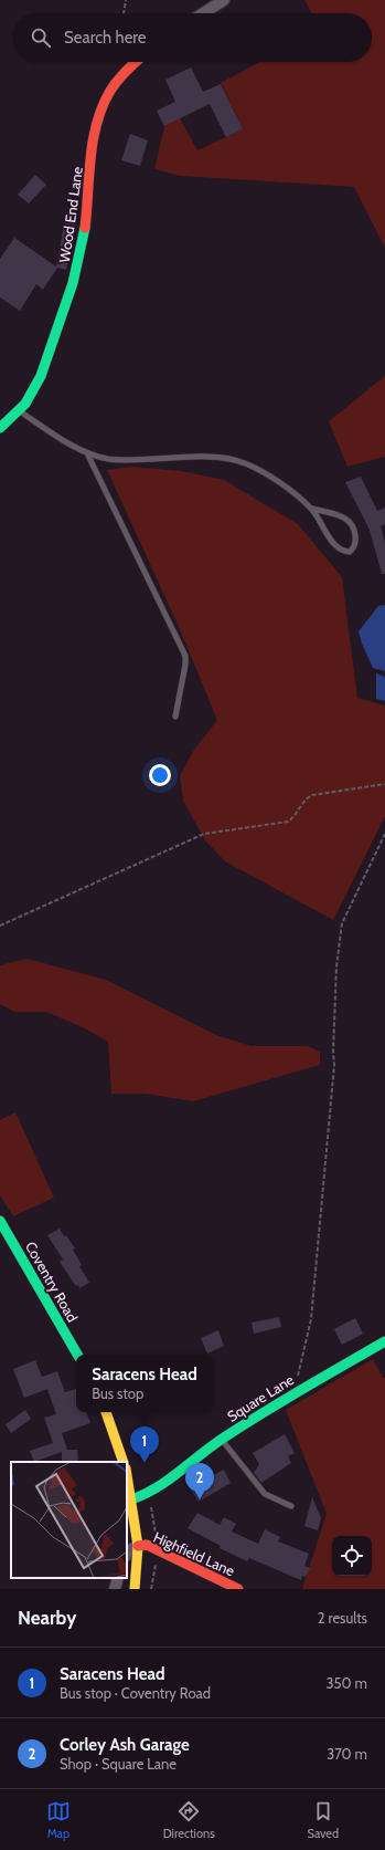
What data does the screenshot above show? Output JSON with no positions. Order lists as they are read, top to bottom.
{
  "streets": {
    "street": [
      "Wood End Lane",
      "Coventry Road",
      "Square Lane",
      "Highfield Lane"
    ]
  },
  "page": {
    "search": "Search here",
    "popup": ["Saracens Head", "Bus stop"],
    "pins": ["1", "2"],
    "heading": ["Nearby", "2 results"],
    "list": [
      {
        "mark": "1",
        "name": "Saracens Head",
        "note": "Bus stop · Coventry Road",
        "value": "350 m"
      },
      {
        "mark": "2",
        "name": "Corley Ash Garage",
        "note": "Shop · Square Lane",
        "value": "370 m"
      }
    ],
    "nav": ["Map", "Directions", "Saved"]
  }
}
